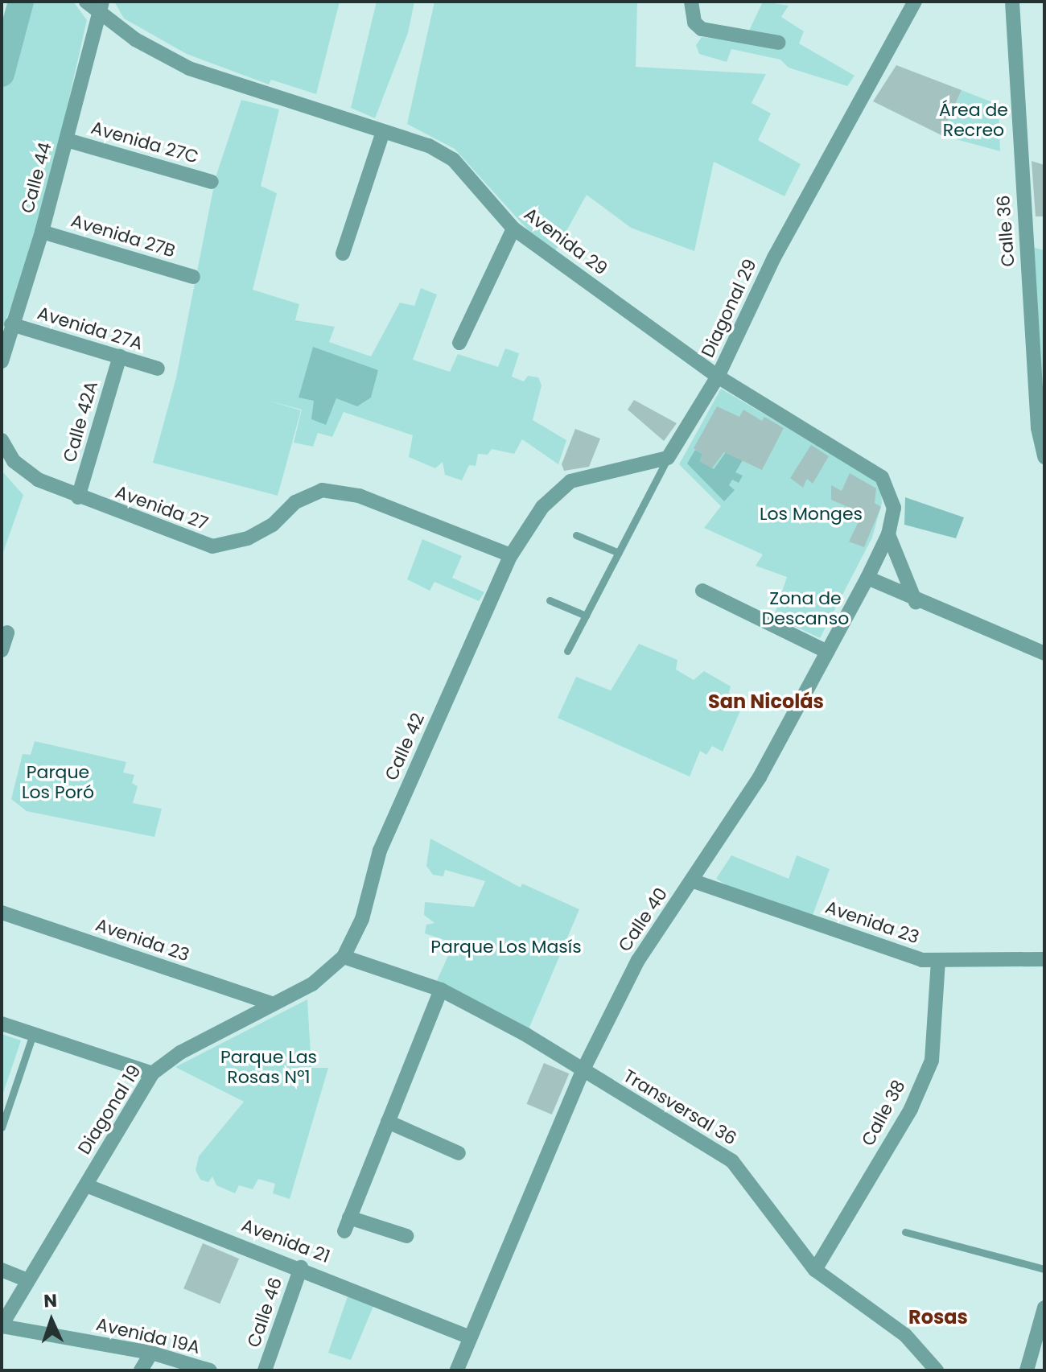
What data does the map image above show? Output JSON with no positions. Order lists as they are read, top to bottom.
{
  "streets": {
    "street": [
      "Avenida 27C",
      "Calle 44",
      "Calle 36",
      "Avenida 27B",
      "Avenida 29",
      "Diagonal 29",
      "Avenida 27A",
      "Calle 42A",
      "Avenida 27",
      "Calle 42",
      "Calle 40",
      "Avenida 23",
      "Transversal 36",
      "Diagonal 19",
      "Calle 38",
      "Avenida 21",
      "Calle 46",
      "Avenida 19A"
    ]
  },
  "crossings": [
    ["Avenida 27C", "Calle 44"],
    ["Calle 44", "Avenida 27B"],
    ["Calle 44", "Avenida 29"],
    ["Calle 44", "Avenida 27A"],
    ["Avenida 29", "Diagonal 29"],
    ["Avenida 29", "Calle 40"],
    ["Avenida 27A", "Calle 42A"],
    ["Calle 42A", "Avenida 27"],
    ["Avenida 27", "Calle 42"],
    ["Calle 42", "Transversal 36"],
    ["Calle 42", "Diagonal 19"],
    ["Calle 40", "Avenida 23"],
    ["Calle 40", "Transversal 36"],
    ["Calle 40", "Avenida 21"],
    ["Avenida 23", "Diagonal 19"],
    ["Avenida 23", "Calle 38"],
    ["Transversal 36", "Diagonal 19"],
    ["Transversal 36", "Calle 38"],
    ["Diagonal 19", "Avenida 21"],
    ["Diagonal 19", "Avenida 19A"],
    ["Avenida 21", "Calle 46"]
  ],
  "districts": ["San Nicolás", "Rosas"],
  "parks": [
    "Área de Recreo",
    "Los Monges",
    "Zona de Descanso",
    "Parque Los Poró",
    "Parque Los Masís",
    "Parque Las Rosas Nº1"
  ],
  "north": "top"
}
